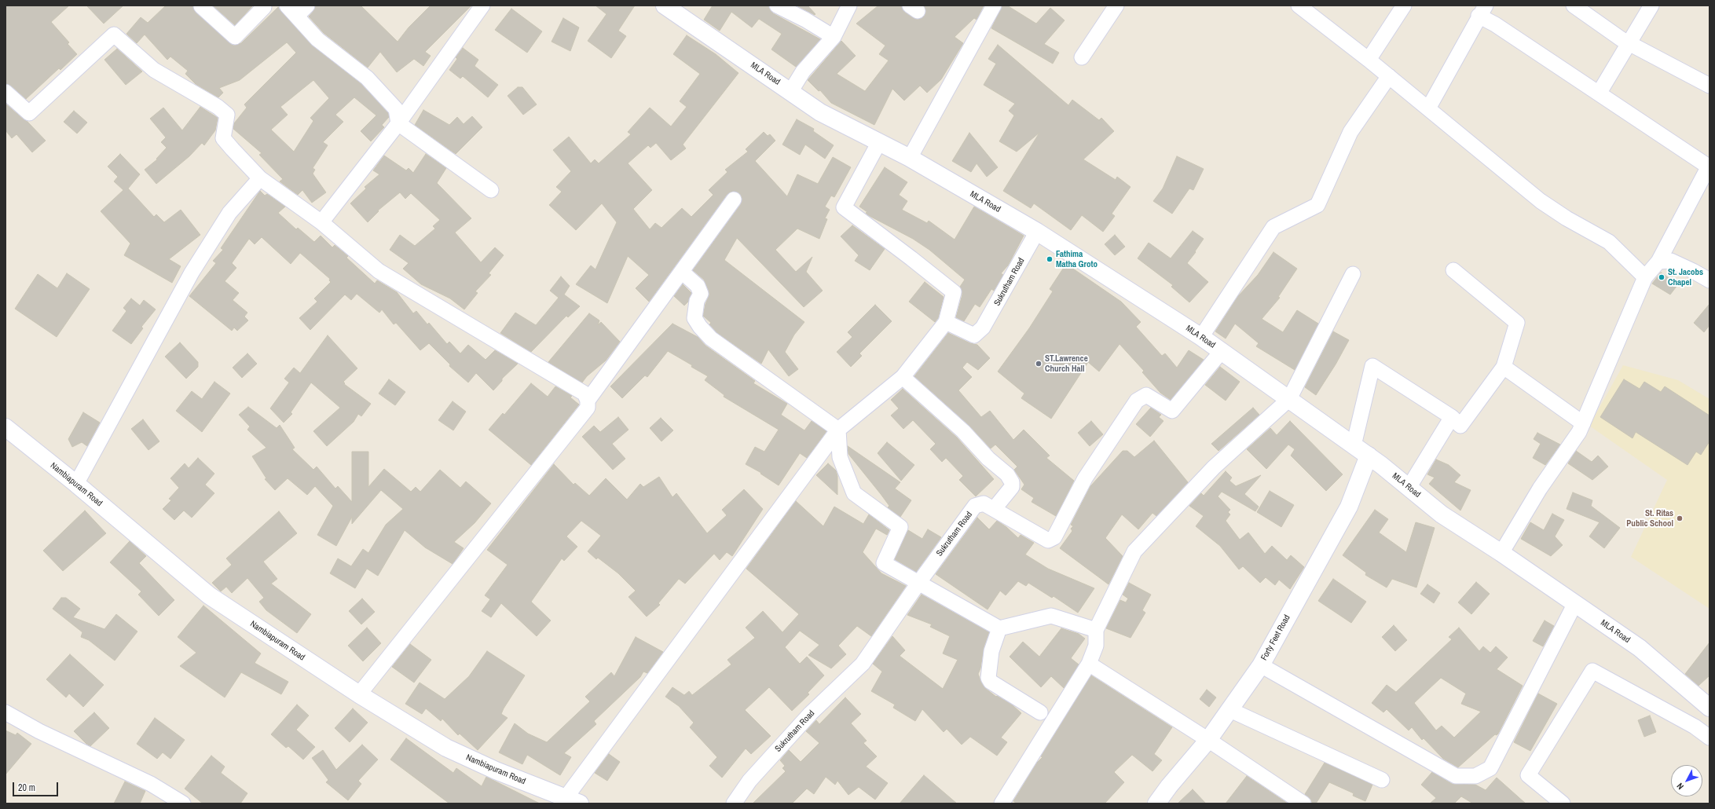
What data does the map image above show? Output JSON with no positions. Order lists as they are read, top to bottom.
{
  "streets": {
    "street": [
      "MLA Road",
      "Sukrutham Road",
      "Nambiapuram Road",
      "Forty Feet Road"
    ]
  },
  "crossings": [
    ["MLA Road", "Sukrutham Road"],
    ["MLA Road", "Forty Feet Road"]
  ],
  "places": [
    "Fathima Matha Groto",
    "St. Jacobs Chapel",
    "ST.Lawrence Church Hall",
    "St. Ritas Public School"
  ],
  "scale_bar": "20 m",
  "north": "bottom left"
}
